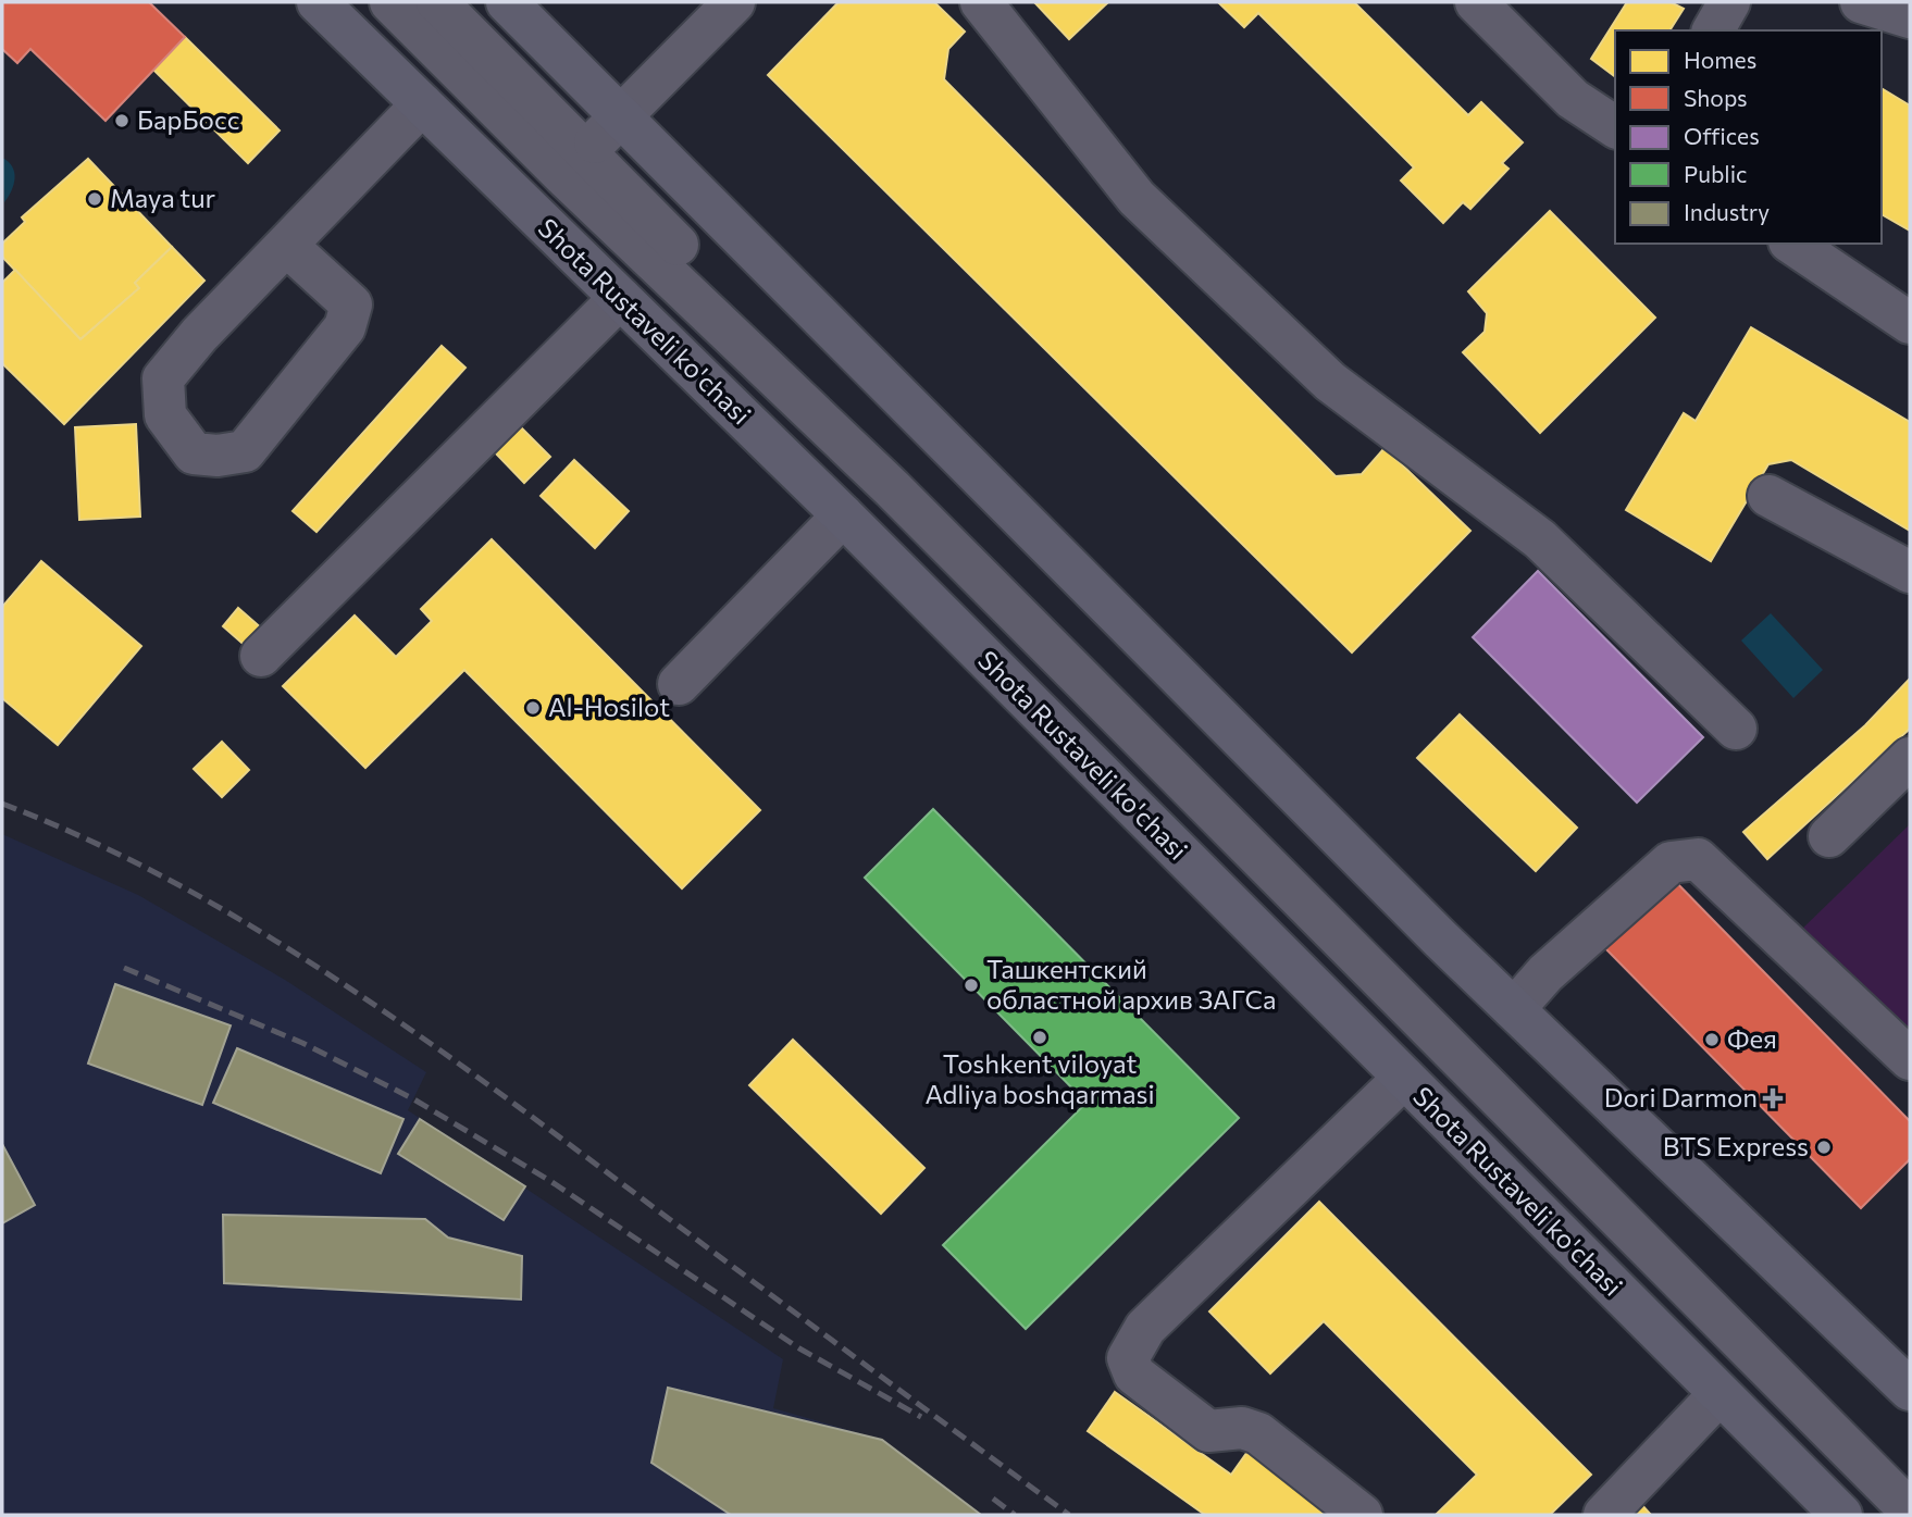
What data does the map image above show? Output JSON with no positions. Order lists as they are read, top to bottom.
{
  "streets": {
    "main road": ["Shota Rustaveli ko'chasi"]
  },
  "places": {
    "other": [
      "БарБосс",
      "Maya tur",
      "Al-Hosilot",
      "Ташкентский областной архив ЗАГСа",
      "Toshkent viloyat Adliya boshqarmasi",
      "Фея",
      "BTS Express"
    ],
    "health": ["Dori Darmon"]
  },
  "legend": [
    "Homes",
    "Shops",
    "Offices",
    "Public",
    "Industry"
  ]
}
